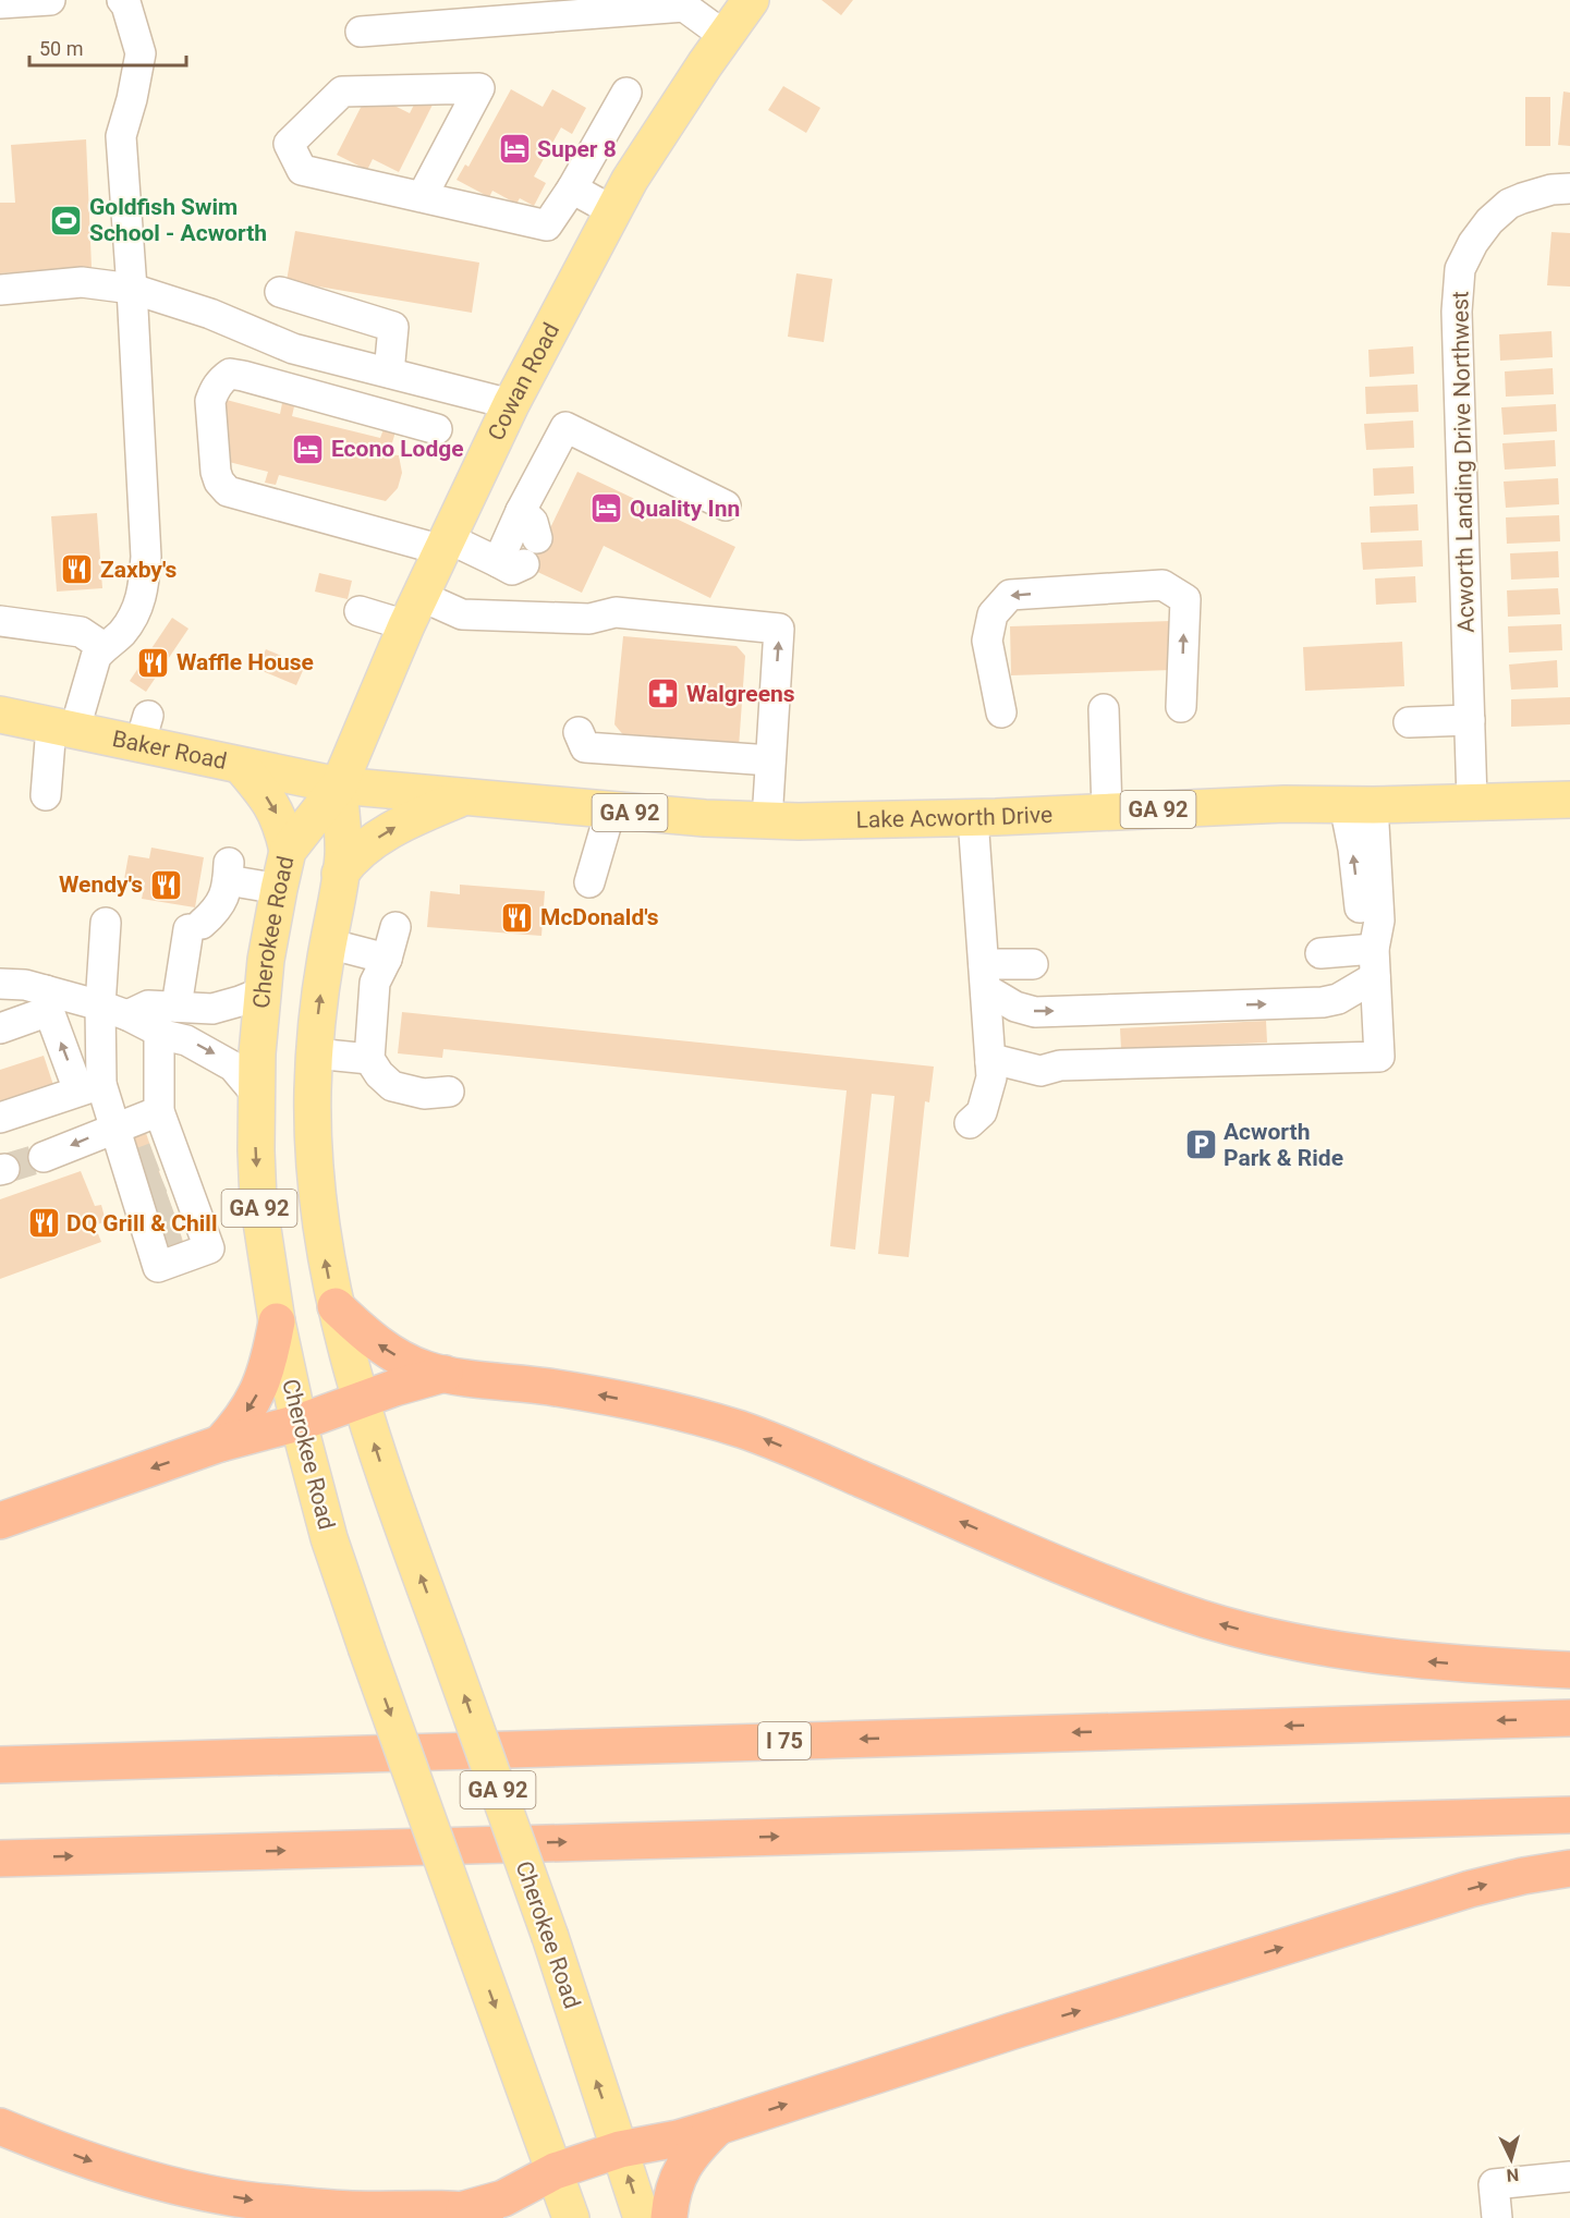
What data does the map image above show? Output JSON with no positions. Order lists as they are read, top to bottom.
{
  "streets": {
    "highway": ["I 75"],
    "main road": [
      "Cowan Road",
      "Baker Road",
      "GA 92",
      "Lake Acworth Drive",
      "Cherokee Road"
    ],
    "street": ["Acworth Landing Drive Northwest"]
  },
  "crossings": [
    ["Cowan Road", "Baker Road"],
    ["Cowan Road", "Lake Acworth Drive"],
    ["Cowan Road", "Cherokee Road"],
    ["Acworth Landing Drive Northwest", "Lake Acworth Drive"],
    ["Baker Road", "Lake Acworth Drive"],
    ["Baker Road", "Cherokee Road"],
    ["Lake Acworth Drive", "Cherokee Road"]
  ],
  "places": {
    "hotel": ["Super 8", "Econo Lodge", "Quality Inn"],
    "sports": ["Goldfish Swim School - Acworth"],
    "restaurant": [
      "Zaxby's",
      "Waffle House",
      "Wendy's",
      "McDonald's",
      "DQ Grill & Chill"
    ],
    "pharmacy": ["Walgreens"],
    "parking": ["Acworth Park & Ride"]
  },
  "scale_bar": "50 m",
  "north": "bottom"
}
